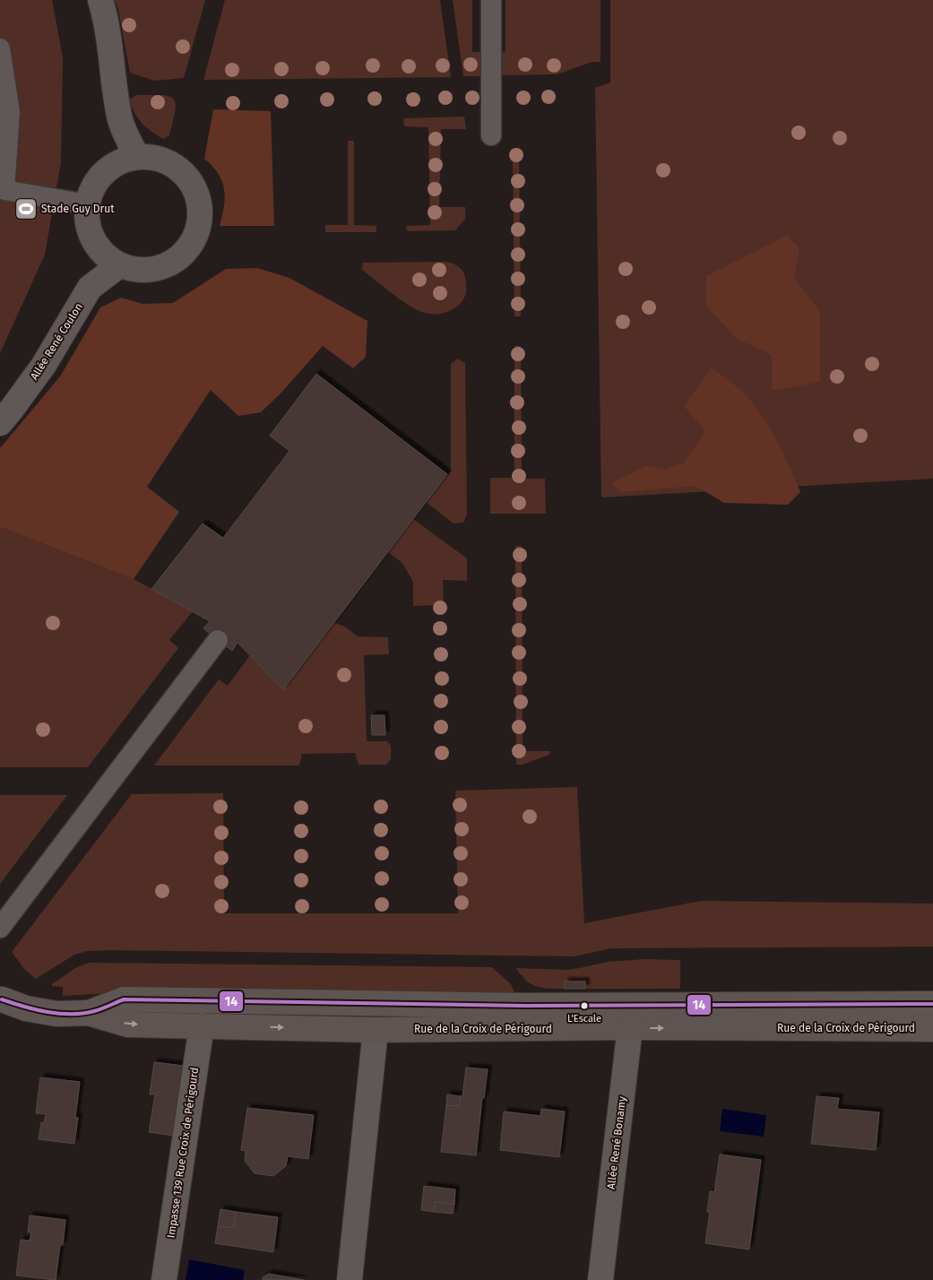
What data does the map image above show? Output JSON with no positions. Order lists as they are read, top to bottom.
{
  "streets": {
    "street": [
      "Allée René Coulon",
      "Rue de la Croix de Périgourd",
      "Allée René Bonamy",
      "Impasse 139 Rue Croix de Périgourd"
    ]
  },
  "crossings": [
    ["Rue de la Croix de Périgourd", "Allée René Bonamy"],
    ["Rue de la Croix de Périgourd", "Impasse 139 Rue Croix de Périgourd"]
  ],
  "places": {
    "sports": ["Stade Guy Drut"],
    "other": ["L'Escale"]
  },
  "lines": ["transit line 14"]
}
